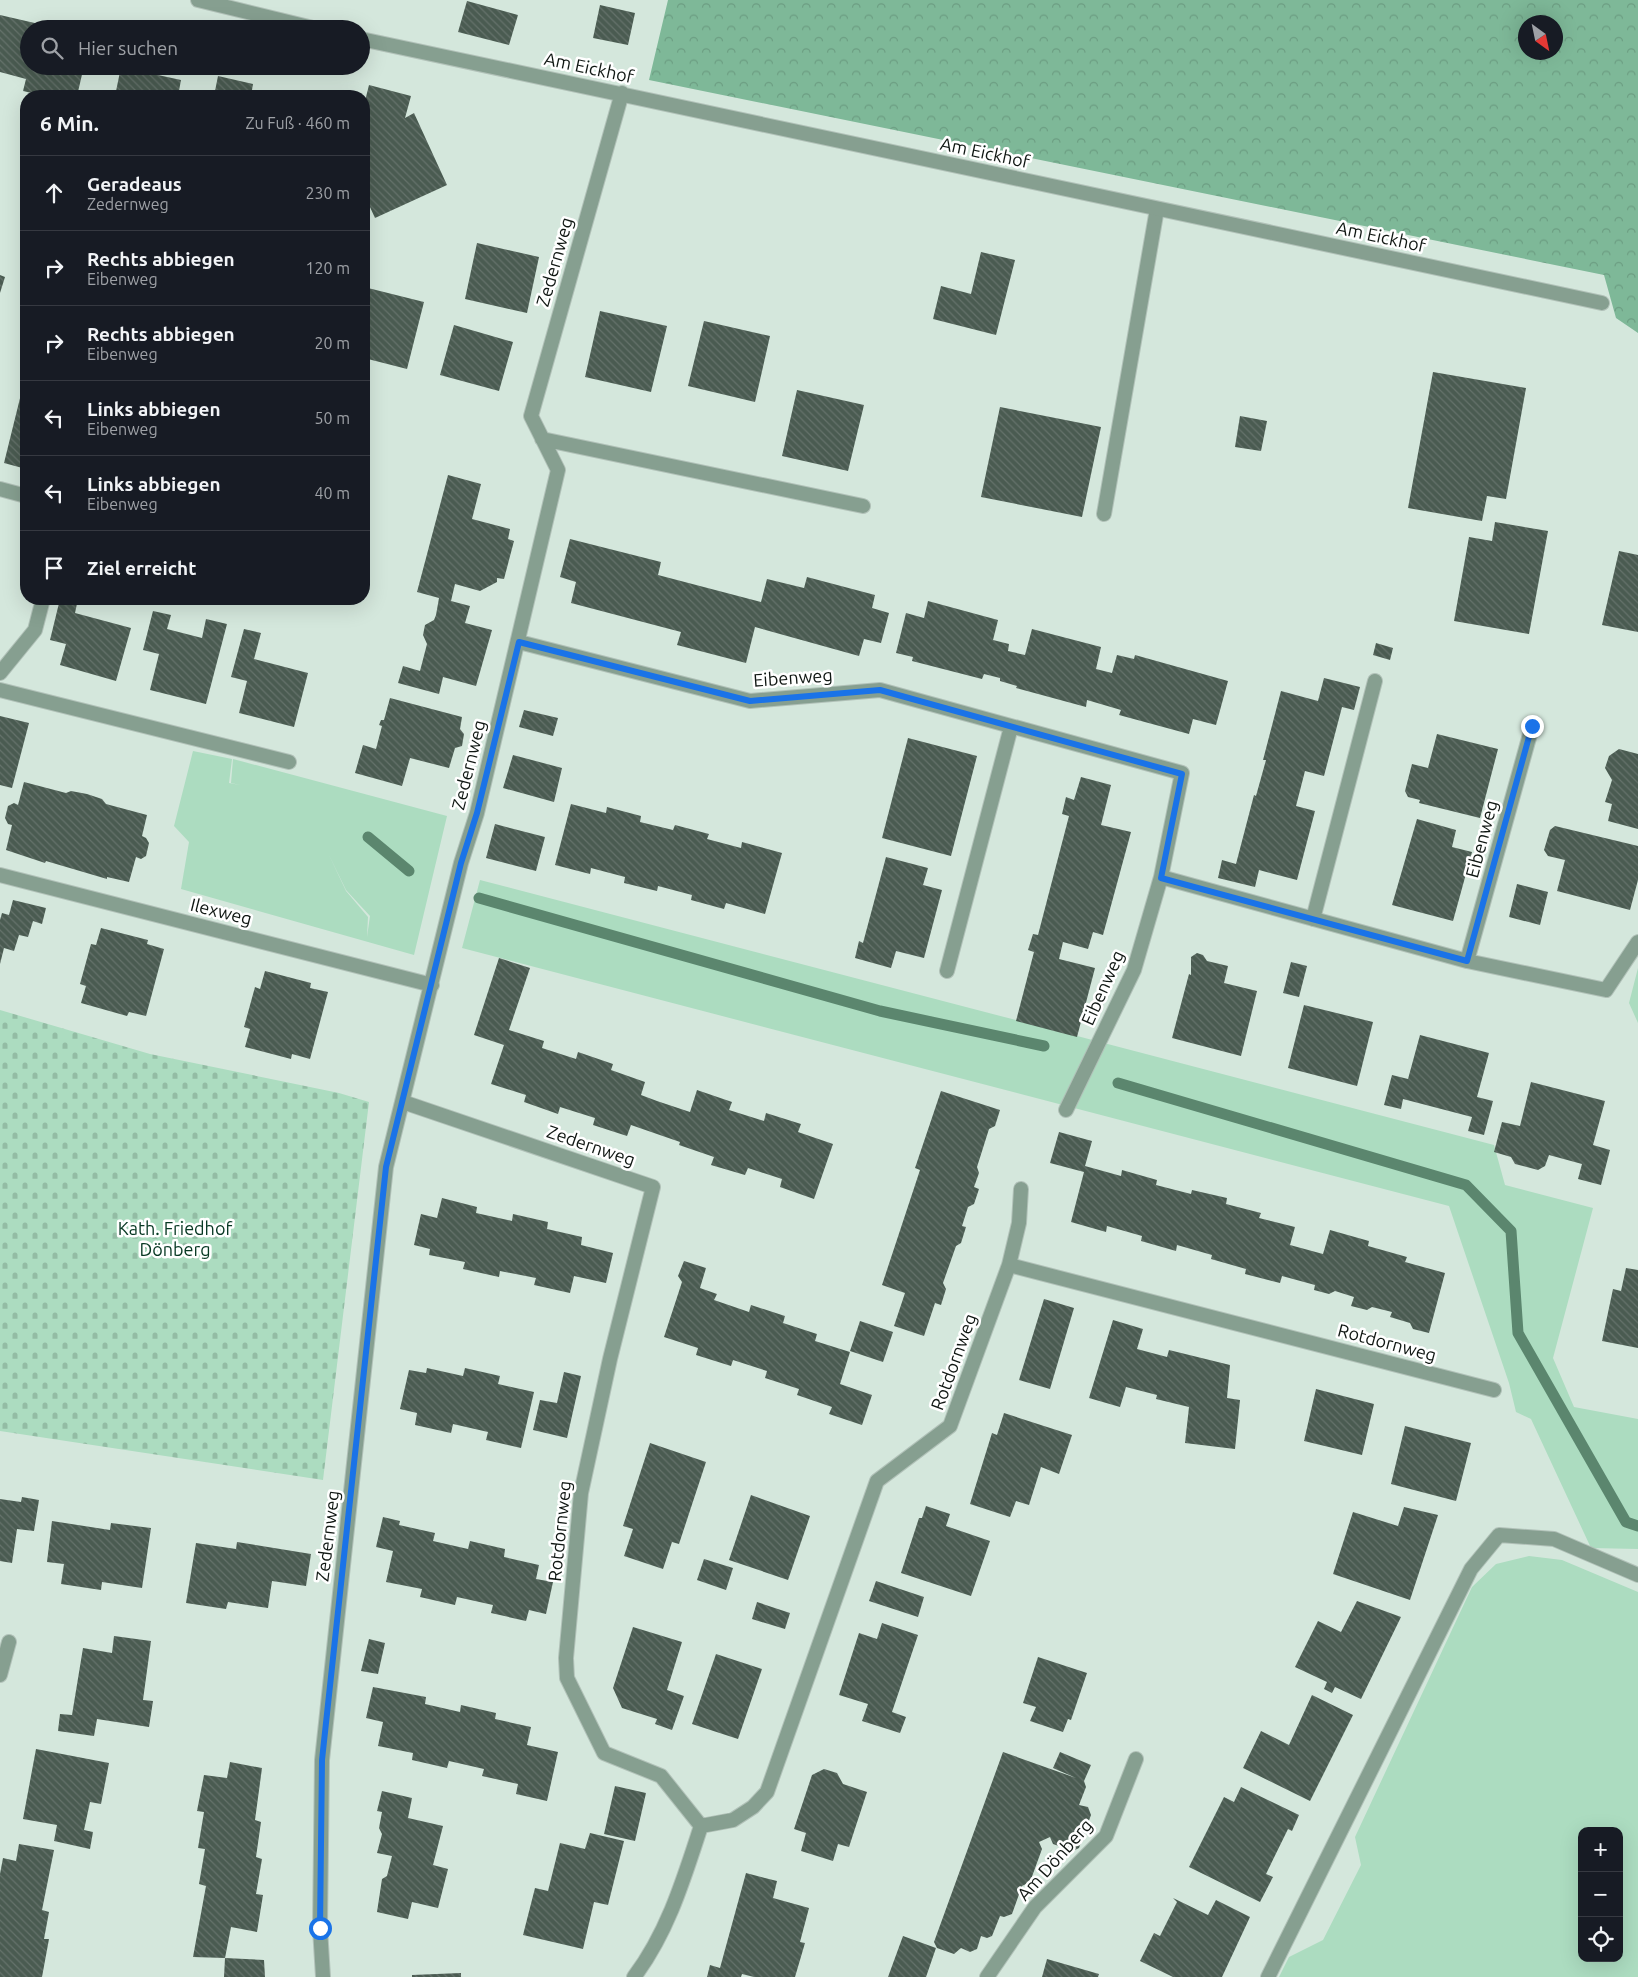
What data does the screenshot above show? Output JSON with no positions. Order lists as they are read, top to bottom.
{
  "streets": {
    "street": [
      "Am Eickhof",
      "Zedernweg",
      "Eibenweg",
      "Ilexweg",
      "Rotdornweg",
      "Am Dönberg"
    ]
  },
  "crossings": [
    ["Am Eickhof", "Zedernweg"],
    ["Zedernweg", "Eibenweg"],
    ["Zedernweg", "Ilexweg"],
    ["Zedernweg", "Rotdornweg"]
  ],
  "parks": ["Kath. Friedhof Dönberg"],
  "north": "bottom right",
  "page": {
    "search": "Hier suchen",
    "heading": ["6 Min.", "Zu Fuß · 460 m"],
    "list": [
      ["Geradeaus", "Zedernweg", "230 m"],
      ["Rechts abbiegen", "Eibenweg", "120 m"],
      ["Rechts abbiegen", "Eibenweg", "20 m"],
      ["Links abbiegen", "Eibenweg", "50 m"],
      ["Links abbiegen", "Eibenweg", "40 m"],
      "Ziel erreicht"
    ],
    "map_buttons": ["+", "−"]
  }
}
